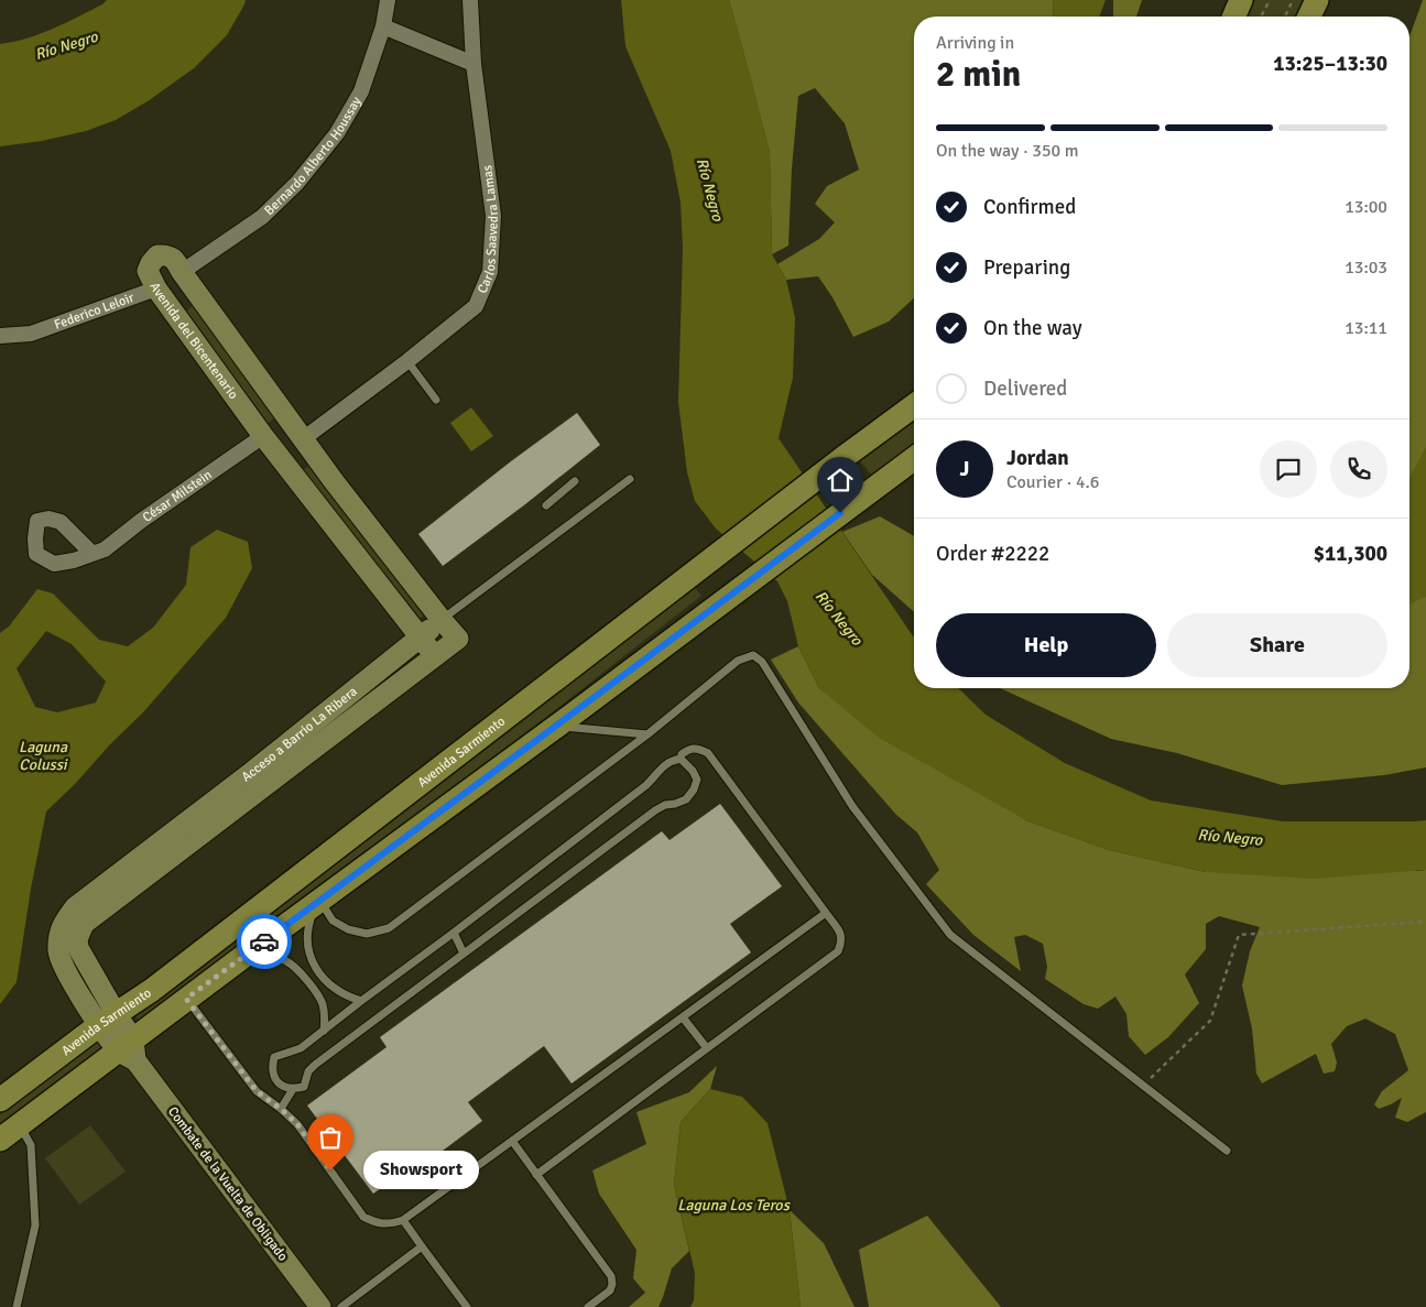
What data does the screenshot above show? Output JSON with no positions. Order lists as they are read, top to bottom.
{
  "streets": {
    "main road": ["Avenida Sarmiento"],
    "street": [
      "Bernardo Alberto Houssay",
      "Carlos Saavedra Lamas",
      "Federico Leloir",
      "Avenida del Bicentenario",
      "César Milstein",
      "Acceso a Barrio La Ribera",
      "Combate de la Vuelta de Obligado"
    ]
  },
  "crossings": [
    ["Bernardo Alberto Houssay", "Avenida del Bicentenario"],
    ["Carlos Saavedra Lamas", "Avenida del Bicentenario"],
    ["Federico Leloir", "Avenida del Bicentenario"],
    ["Avenida del Bicentenario", "César Milstein"],
    ["Avenida del Bicentenario", "Acceso a Barrio La Ribera"],
    ["Acceso a Barrio La Ribera", "Avenida Sarmiento"],
    ["Acceso a Barrio La Ribera", "Combate de la Vuelta de Obligado"],
    ["Avenida Sarmiento", "Combate de la Vuelta de Obligado"]
  ],
  "water": ["Río Negro", "Laguna Colussi", "Laguna Los Teros"],
  "places": ["Showsport"],
  "page": {
    "heading": ["2 min", "Arriving in", "13:25–13:30"],
    "panel": [
      "Jordan",
      "Courier · 4.6",
      "Order #2222",
      "$11,300"
    ],
    "bar": "On the way · 350 m",
    "list": [
      ["Confirmed", "13:00"],
      ["Preparing", "13:03"],
      ["On the way", "13:11"],
      "Delivered"
    ],
    "round": "J",
    "buttons": ["Help", "Share"],
    "bubble": "Showsport"
  }
}
